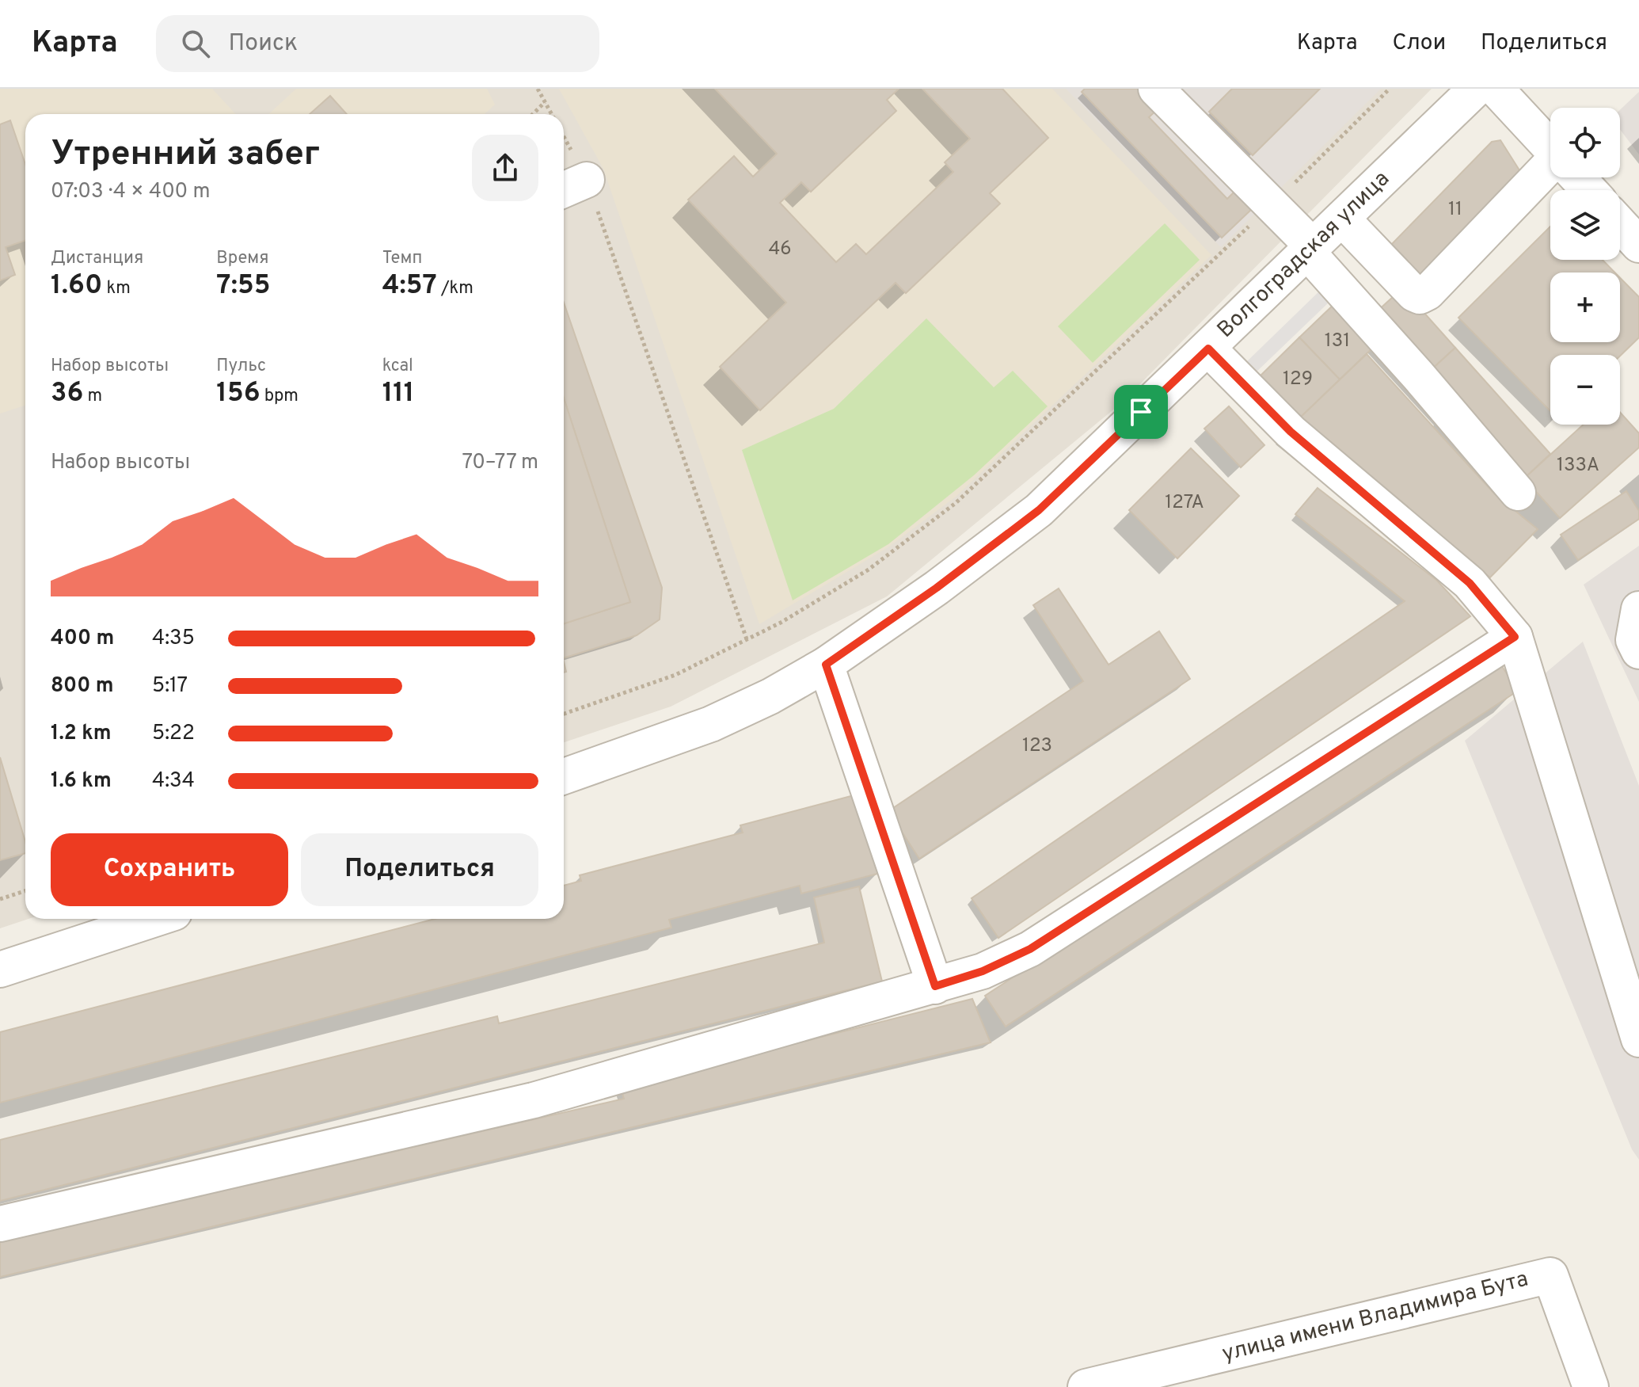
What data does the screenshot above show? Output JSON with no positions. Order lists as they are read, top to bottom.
{
  "streets": {
    "street": ["Волгоградская улица", "улица имени Владимира Бута"]
  },
  "house_numbers": [
    "11",
    "46",
    "131",
    "129",
    "133А",
    "127А",
    "123"
  ],
  "page": {
    "header": "Карта",
    "search": "Поиск",
    "nav": ["Карта", "Слои", "Поделиться"],
    "map_buttons": ["+", "−"],
    "heading": ["Утренний забег", "07:03 · 4 × 400 m"],
    "stats": [
      ["Дистанция", "1.60 km"],
      ["Время", "7:55"],
      ["Темп", "4:57 /km"],
      ["Набор высоты", "36 m"],
      ["Пульс", "156 bpm"],
      ["kcal", "111"]
    ],
    "chart": ["Набор высоты", "70–77 m"],
    "list": [
      {
        "name": "400 m",
        "note": "4:35"
      },
      {
        "name": "800 m",
        "note": "5:17"
      },
      {
        "name": "1.2 km",
        "note": "5:22"
      },
      {
        "name": "1.6 km",
        "note": "4:34"
      }
    ],
    "buttons": ["Сохранить", "Поделиться"]
  }
}
